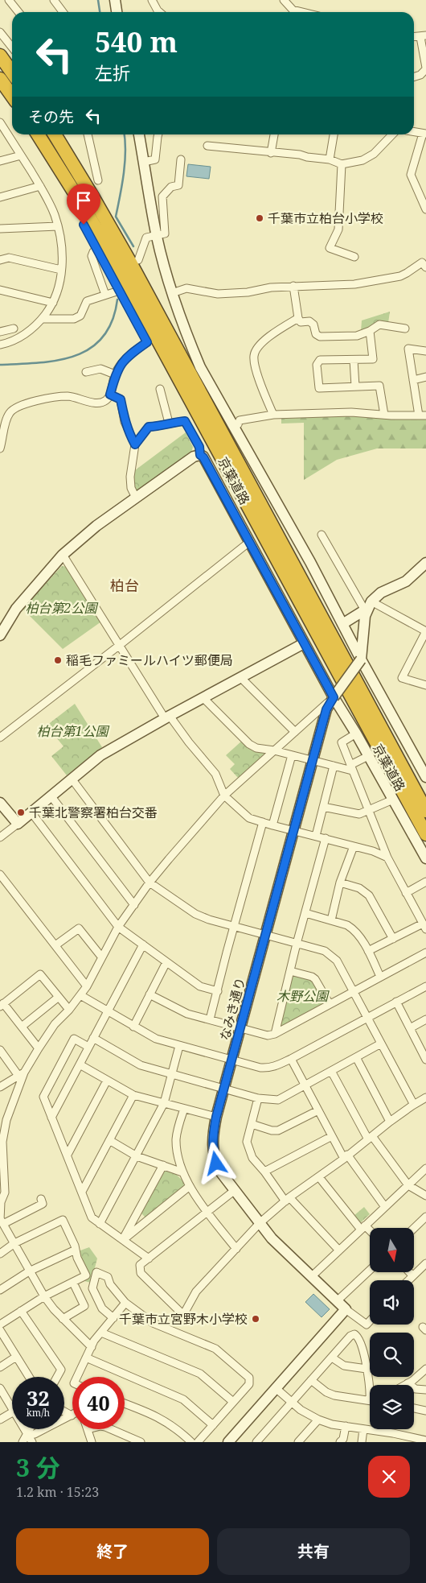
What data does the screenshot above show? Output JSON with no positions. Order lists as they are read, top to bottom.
{
  "streets": {
    "highway": ["京葉道路"],
    "street": ["なみき通り"]
  },
  "districts": ["柏台"],
  "parks": ["柏台第2公園", "柏台第1公園", "木野公園"],
  "places": [
    "千葉市立柏台小学校",
    "稲毛ファミールハイツ郵便局",
    "千葉北警察署柏台交番",
    "千葉市立宮野木小学校"
  ],
  "north": "bottom",
  "page": {
    "turn": ["540 m", "左折"],
    "then": "その先",
    "speed": "32 km/h",
    "limit": "40",
    "heading": ["3 分", "1.2 km · 15:23"],
    "buttons": ["終了", "共有"]
  }
}
